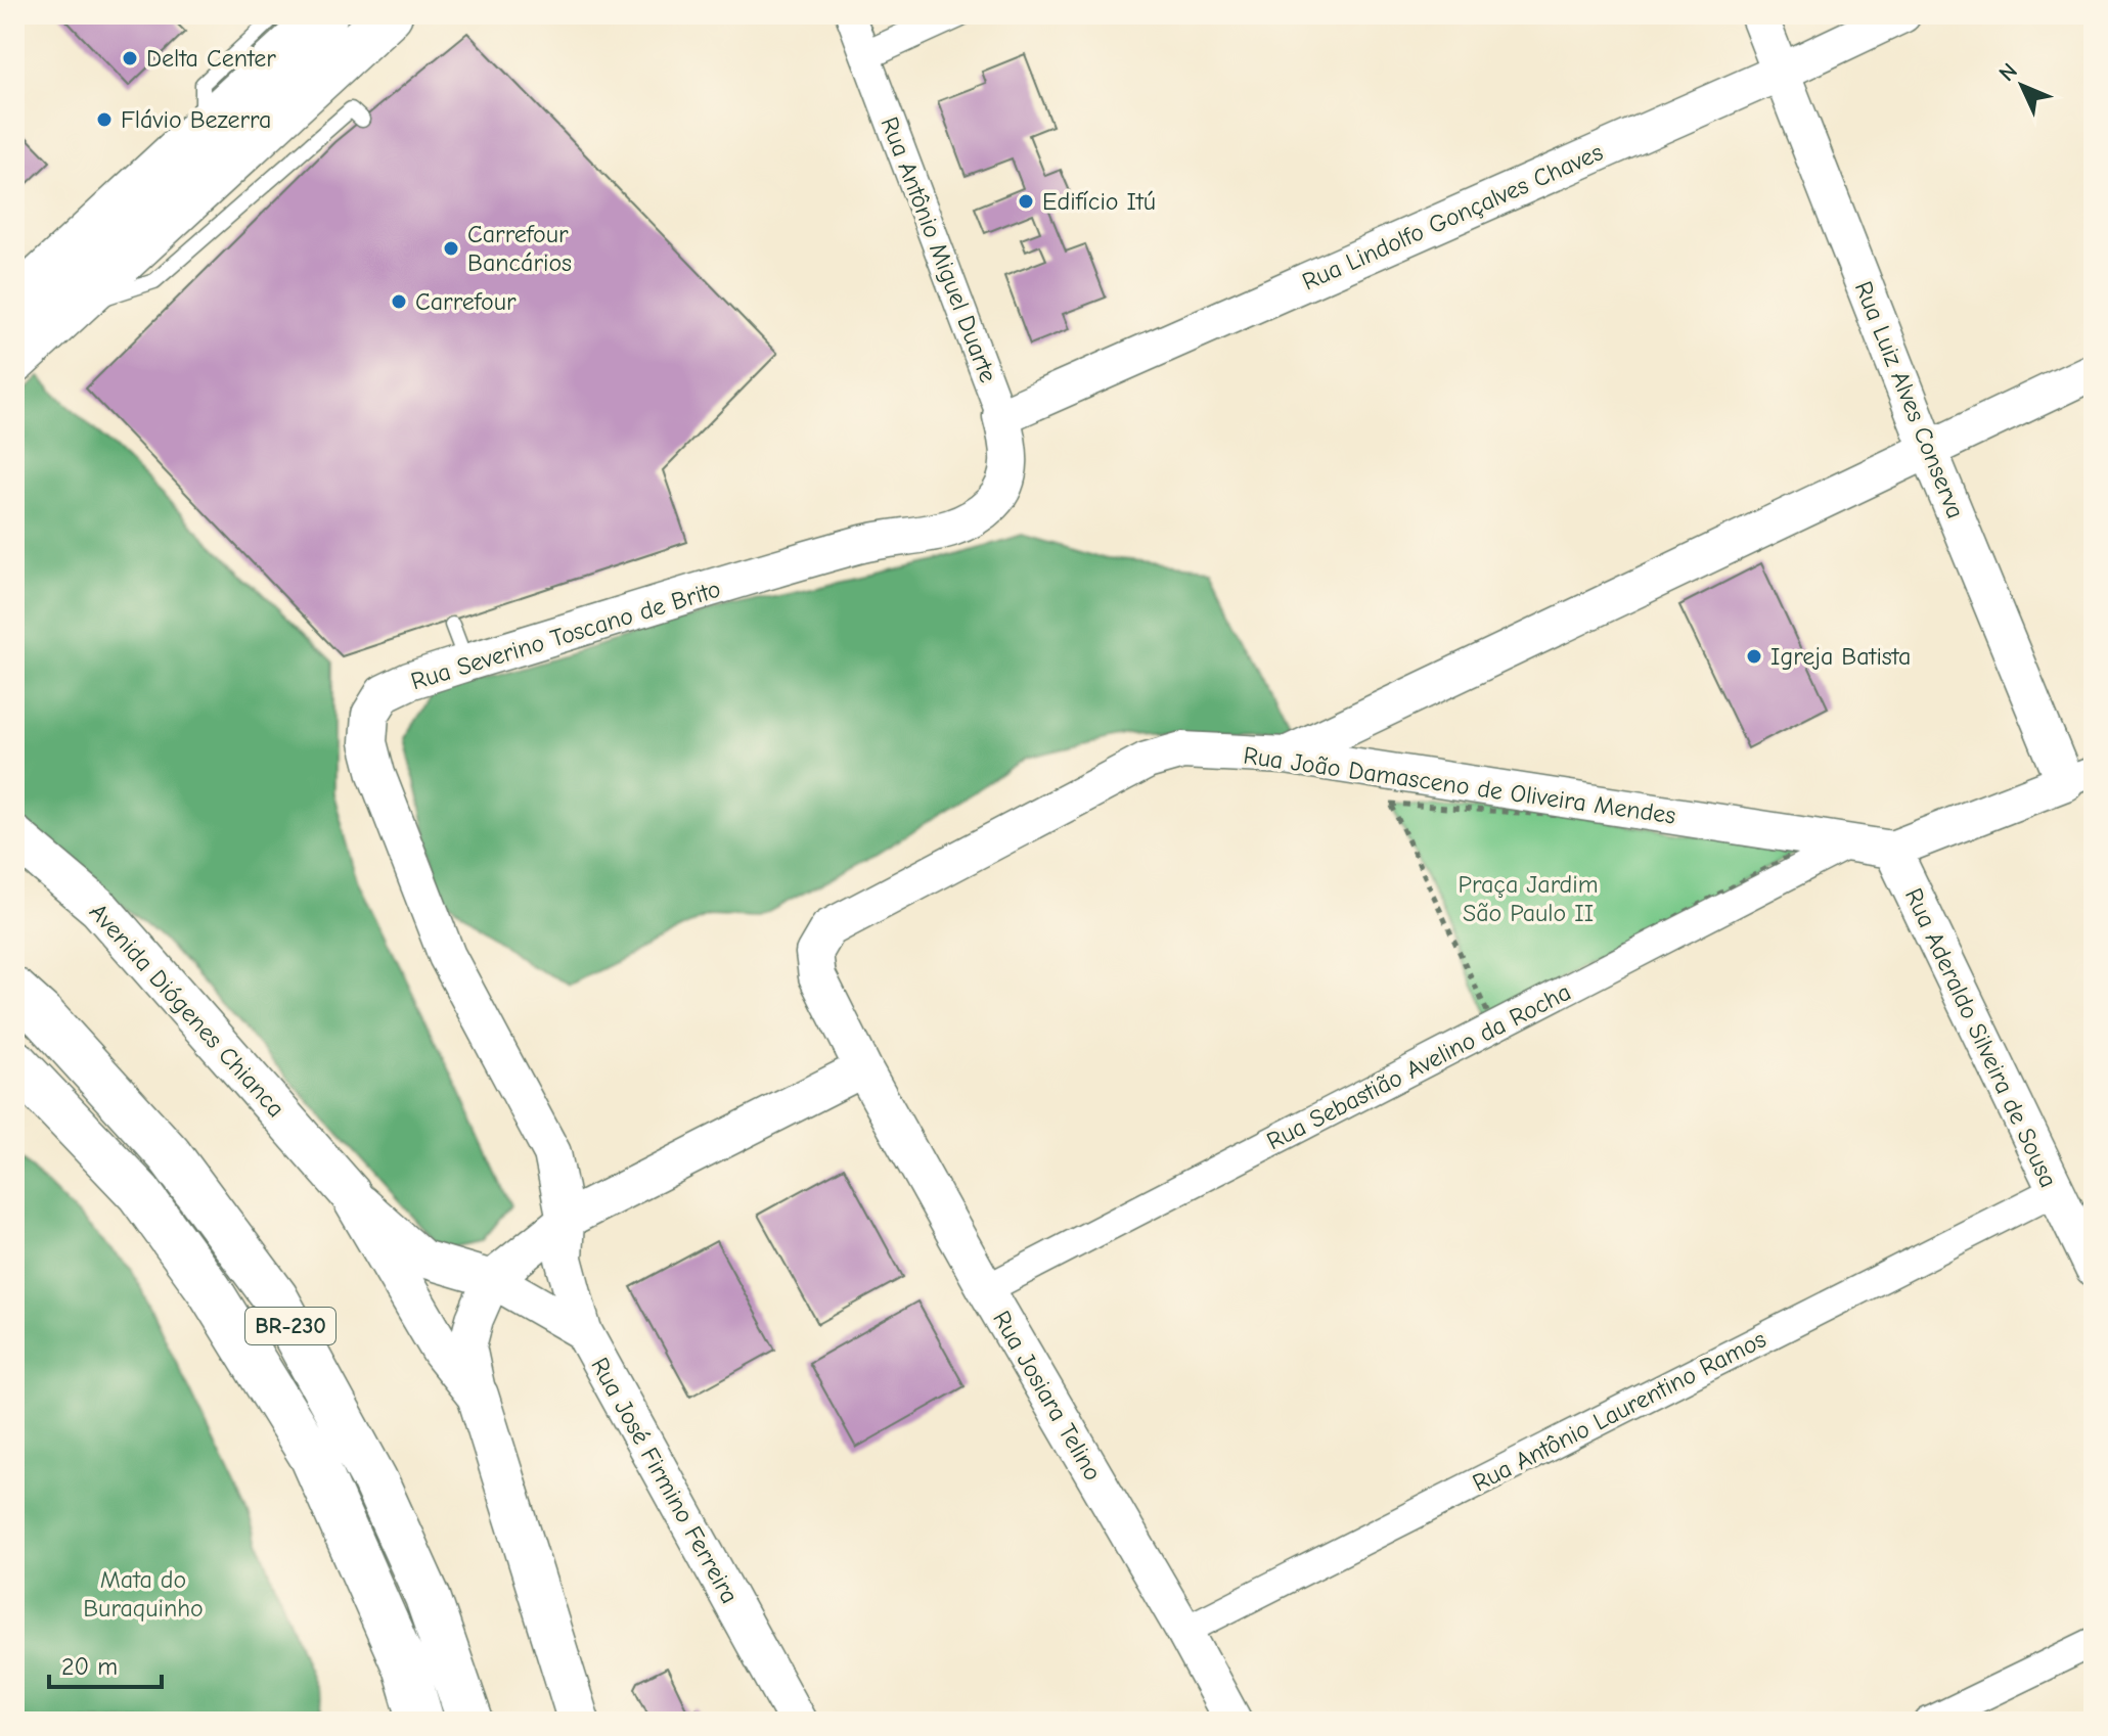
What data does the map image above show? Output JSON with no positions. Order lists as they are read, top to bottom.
{
  "streets": {
    "main road": ["Avenida Diógenes Chianca", "BR-230"],
    "street": [
      "Rua Lindolfo Gonçalves Chaves",
      "Rua Antônio Miguel Duarte",
      "Rua Luiz Alves Conserva",
      "Rua Severino Toscano de Brito",
      "Rua João Damasceno de Oliveira Mendes",
      "Rua Aderaldo Silveira de Sousa",
      "Rua Sebastião Avelino da Rocha",
      "Rua Josiara Telino",
      "Rua Antônio Laurentino Ramos",
      "Rua José Firmino Ferreira"
    ]
  },
  "crossings": [
    ["Rua Lindolfo Gonçalves Chaves", "Rua Antônio Miguel Duarte"],
    ["Rua Lindolfo Gonçalves Chaves", "Rua Luiz Alves Conserva"],
    ["Rua Antônio Miguel Duarte", "Rua Severino Toscano de Brito"],
    ["Rua Severino Toscano de Brito", "Rua José Firmino Ferreira"],
    ["Rua João Damasceno de Oliveira Mendes", "Rua Aderaldo Silveira de Sousa"],
    ["Rua João Damasceno de Oliveira Mendes", "Rua Sebastião Avelino da Rocha"],
    ["Rua João Damasceno de Oliveira Mendes", "Rua Josiara Telino"],
    ["Avenida Diógenes Chianca", "Rua José Firmino Ferreira"],
    ["Rua Aderaldo Silveira de Sousa", "Rua Antônio Laurentino Ramos"],
    ["Rua Sebastião Avelino da Rocha", "Rua Josiara Telino"],
    ["Rua Josiara Telino", "Rua Antônio Laurentino Ramos"]
  ],
  "parks": ["Praça Jardim São Paulo II", "Mata do Buraquinho"],
  "places": [
    "Delta Center",
    "Flávio Bezerra",
    "Edifício Itú",
    "Carrefour Bancários",
    "Carrefour",
    "Igreja Batista"
  ],
  "scale_bar": "20 m",
  "north": "top left"
}
